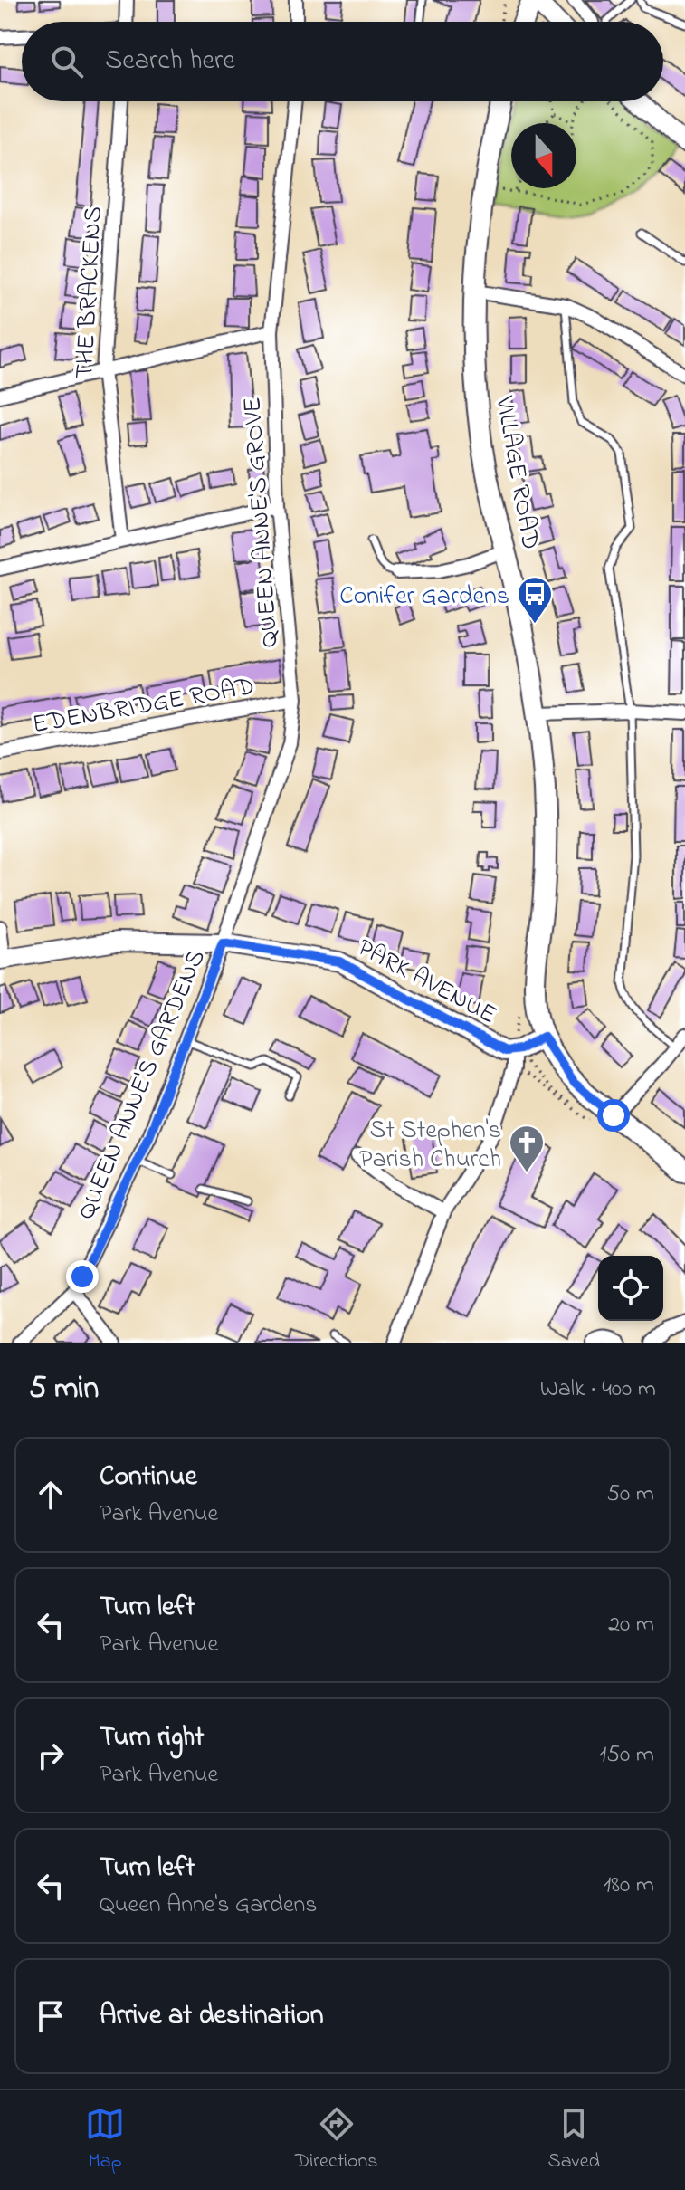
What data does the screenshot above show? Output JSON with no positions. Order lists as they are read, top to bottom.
{
  "streets": {
    "main road": ["VILLAGE ROAD"],
    "street": [
      "THE BRACKENS",
      "QUEEN ANNE'S GROVE",
      "EDENBRIDGE ROAD",
      "PARK AVENUE",
      "QUEEN ANNE'S GARDENS"
    ]
  },
  "crossings": [
    ["VILLAGE ROAD", "PARK AVENUE"],
    ["QUEEN ANNE'S GROVE", "EDENBRIDGE ROAD"],
    ["QUEEN ANNE'S GROVE", "PARK AVENUE"],
    ["QUEEN ANNE'S GROVE", "QUEEN ANNE'S GARDENS"],
    ["PARK AVENUE", "QUEEN ANNE'S GARDENS"]
  ],
  "places": {
    "bus stop": ["Conifer Gardens"],
    "church": ["St Stephen's Parish Church"]
  },
  "north": "bottom",
  "page": {
    "search": "Search here",
    "heading": ["5 min", "Walk · 400 m"],
    "list": [
      ["Continue", "Park Avenue", "50 m"],
      ["Turn left", "Park Avenue", "20 m"],
      ["Turn right", "Park Avenue", "150 m"],
      ["Turn left", "Queen Anne's Gardens", "180 m"],
      "Arrive at destination"
    ],
    "nav": ["Map", "Directions", "Saved"]
  }
}
